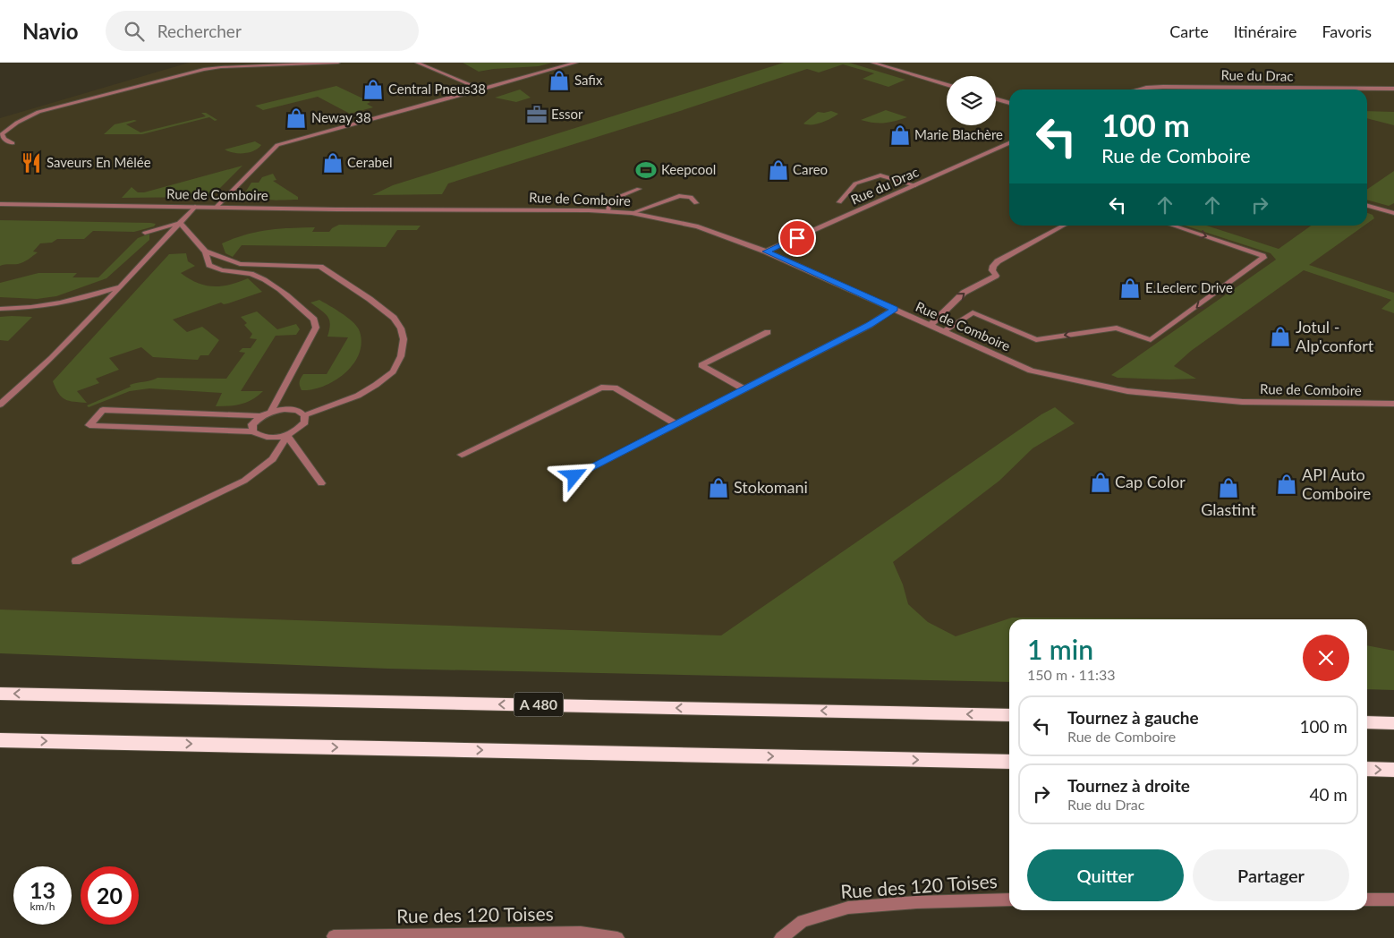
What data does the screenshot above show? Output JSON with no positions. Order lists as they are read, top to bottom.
{
  "streets": {
    "highway": ["A 480"],
    "street": ["Rue du Drac", "Rue de Comboire", "Rue des 120 Toises"]
  },
  "crossings": [
    ["Rue du Drac", "Rue de Comboire"]
  ],
  "places": {
    "shop": [
      "Safix",
      "Central Pneus38",
      "Neway 38",
      "Marie Blachère",
      "Cerabel",
      "Careo",
      "E.Leclerc Drive",
      "Jotul - Alp'confort",
      "Cap Color",
      "API Auto Comboire",
      "Stokomani",
      "Glastint"
    ],
    "office": ["Essor"],
    "restaurant": ["Saveurs En Mêlée"],
    "sports": ["Keepcool"]
  },
  "page": {
    "header": "Navio",
    "search": "Rechercher",
    "nav": ["Carte", "Itinéraire", "Favoris"],
    "turn": ["100 m", "Rue de Comboire"],
    "heading": ["1 min", "150 m · 11:33"],
    "list": [
      {
        "name": "Tournez à gauche",
        "note": "Rue de Comboire",
        "value": "100 m"
      },
      {
        "name": "Tournez à droite",
        "note": "Rue du Drac",
        "value": "40 m"
      }
    ],
    "buttons": ["Quitter", "Partager"],
    "speed": "13 km/h",
    "limit": "20"
  }
}
